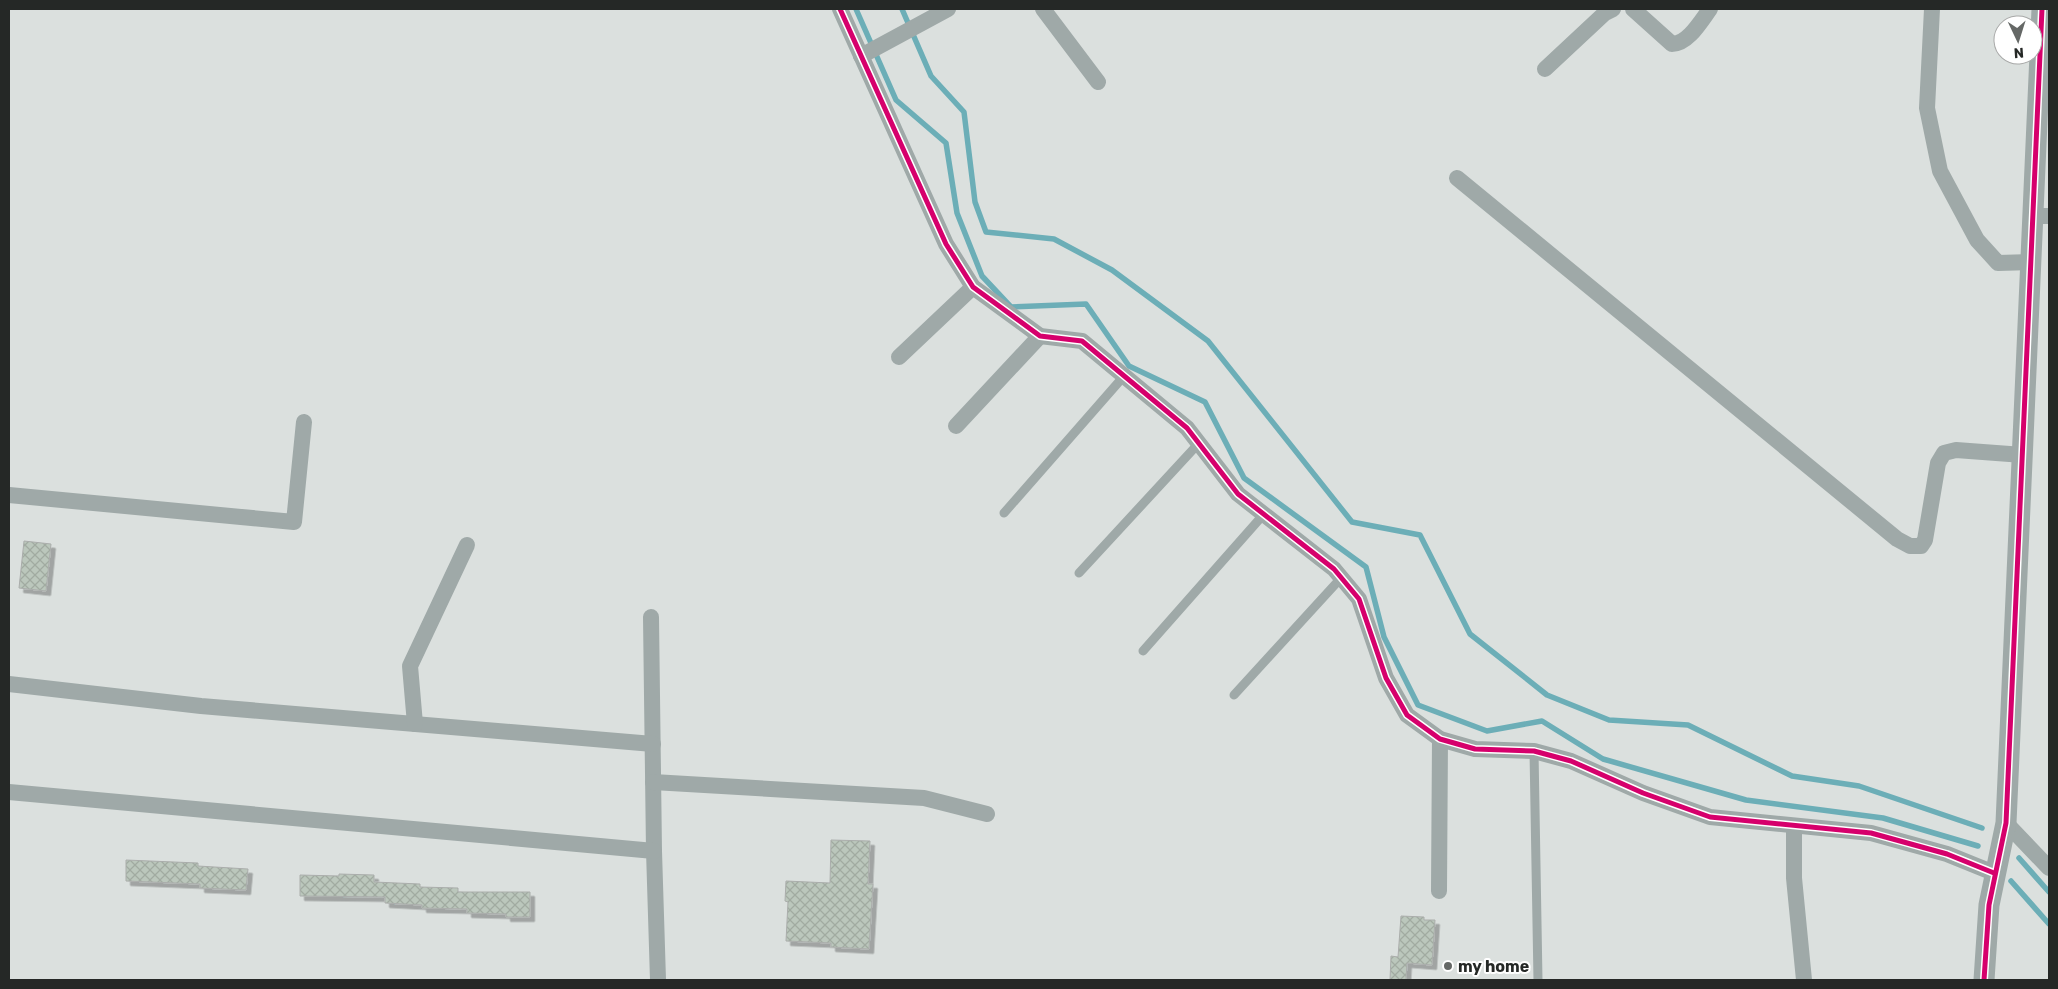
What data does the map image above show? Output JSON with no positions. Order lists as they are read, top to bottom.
{
  "places": ["my home"],
  "north": "bottom"
}
